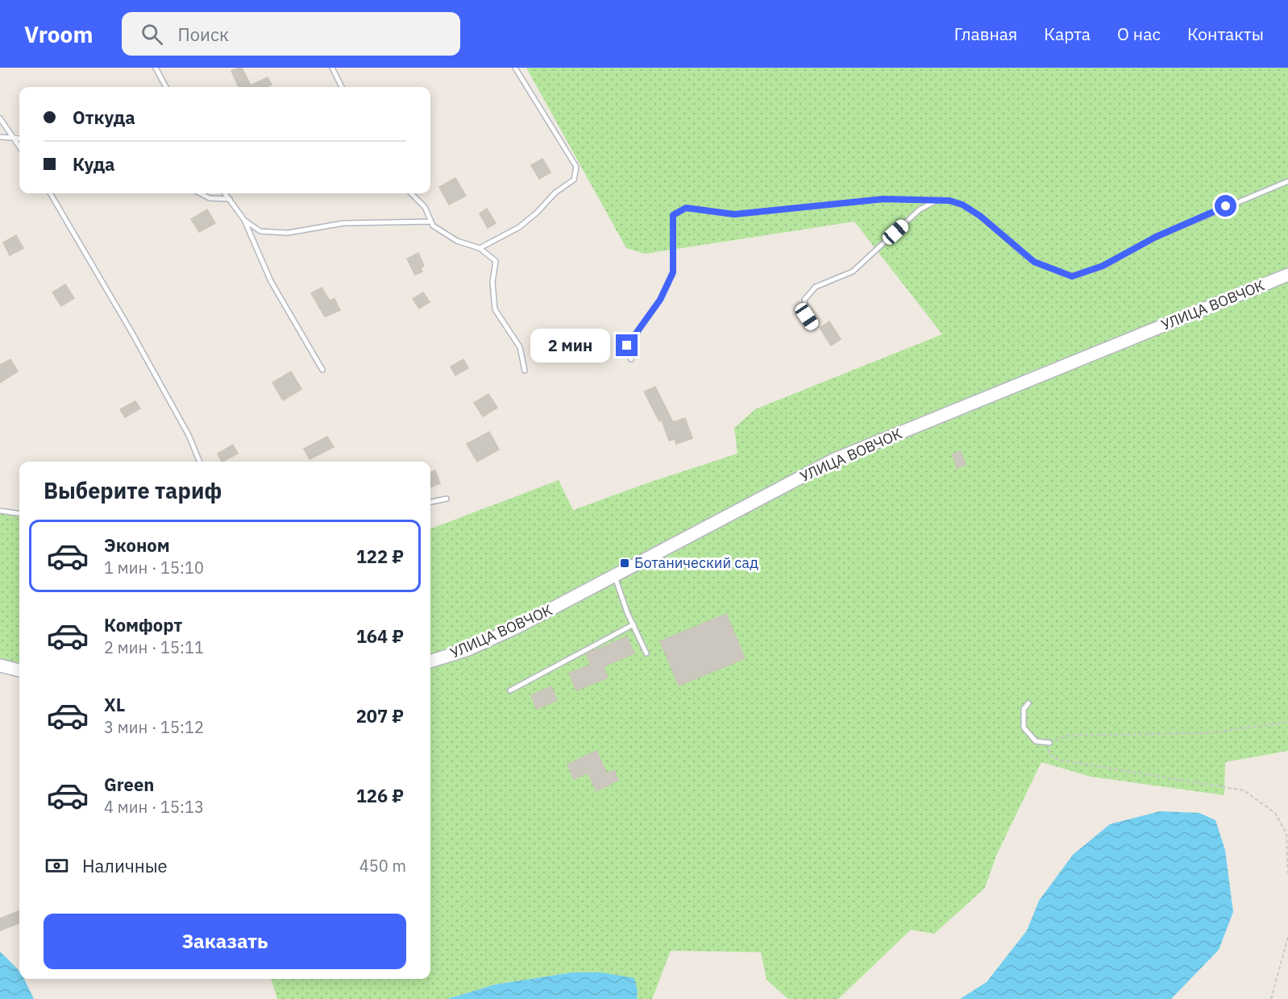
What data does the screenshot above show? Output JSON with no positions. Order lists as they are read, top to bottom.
{
  "streets": {
    "street": ["УЛИЦА ВОВЧОК"]
  },
  "places": {
    "transit": ["Ботанический сад"]
  },
  "page": {
    "header": "Vroom",
    "search": "Поиск",
    "nav": [
      "Главная",
      "Карта",
      "О нас",
      "Контакты"
    ],
    "banner": ["Откуда", "Куда"],
    "bubble": "2 мин",
    "heading": "Выберите тариф",
    "list": [
      {
        "name": "Эконом",
        "note": "1 мин · 15:10",
        "value": "122 ₽"
      },
      {
        "name": "Комфорт",
        "note": "2 мин · 15:11",
        "value": "164 ₽"
      },
      {
        "name": "XL",
        "note": "3 мин · 15:12",
        "value": "207 ₽"
      },
      {
        "name": "Green",
        "note": "4 мин · 15:13",
        "value": "126 ₽"
      }
    ],
    "pay": ["Наличные", "450 m"],
    "buttons": "Заказать"
  }
}
